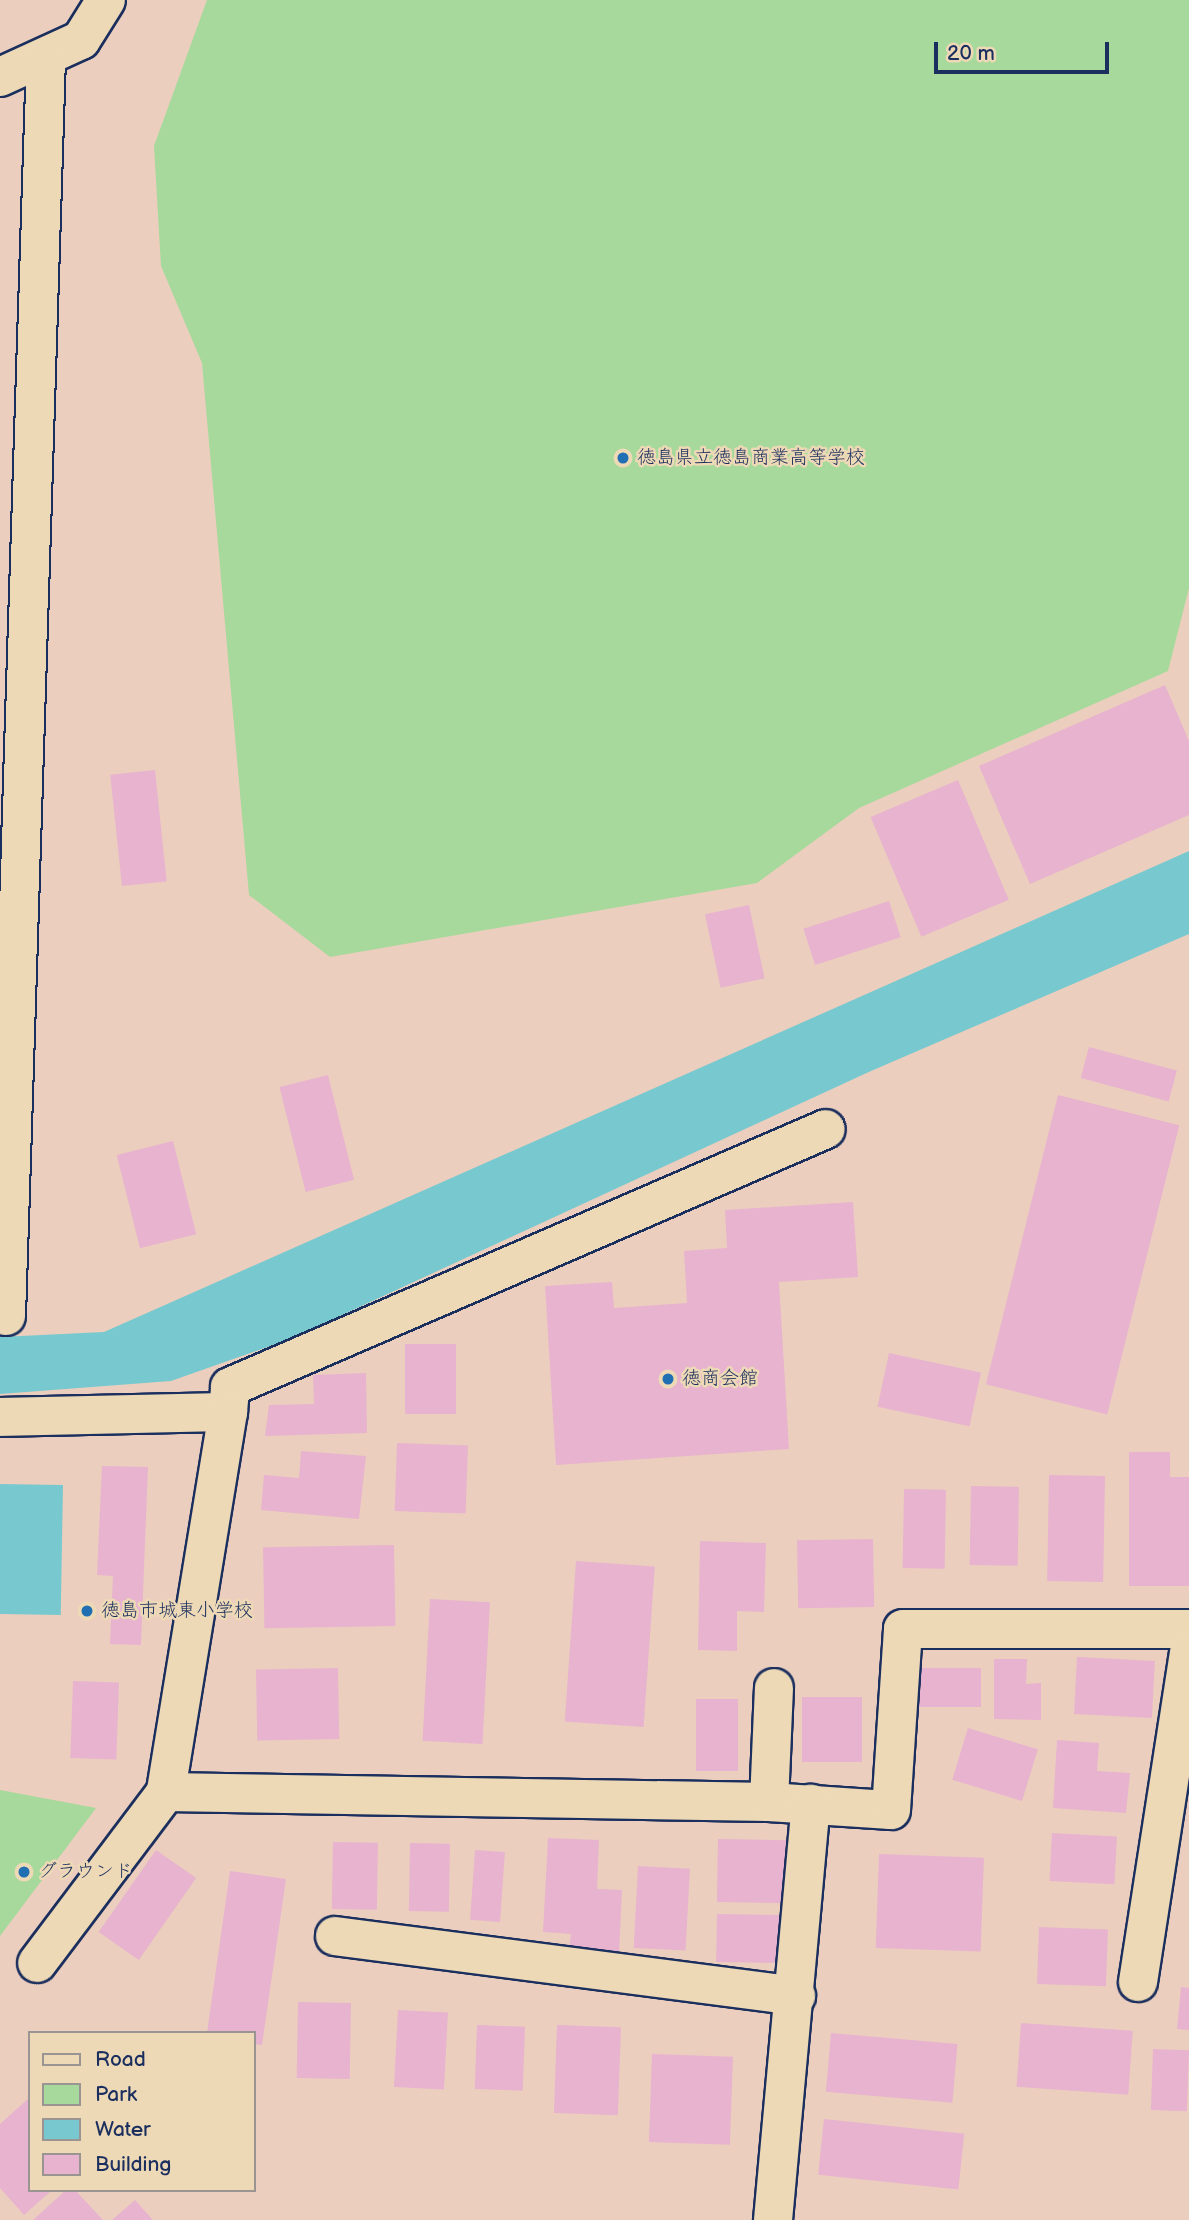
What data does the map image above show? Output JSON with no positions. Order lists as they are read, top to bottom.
{
  "places": [
    "徳島県立徳島商業高等学校",
    "徳商会館",
    "徳島市城東小学校",
    "グラウンド"
  ],
  "legend": [
    "Road",
    "Park",
    "Water",
    "Building"
  ],
  "scale_bar": "20 m"
}
